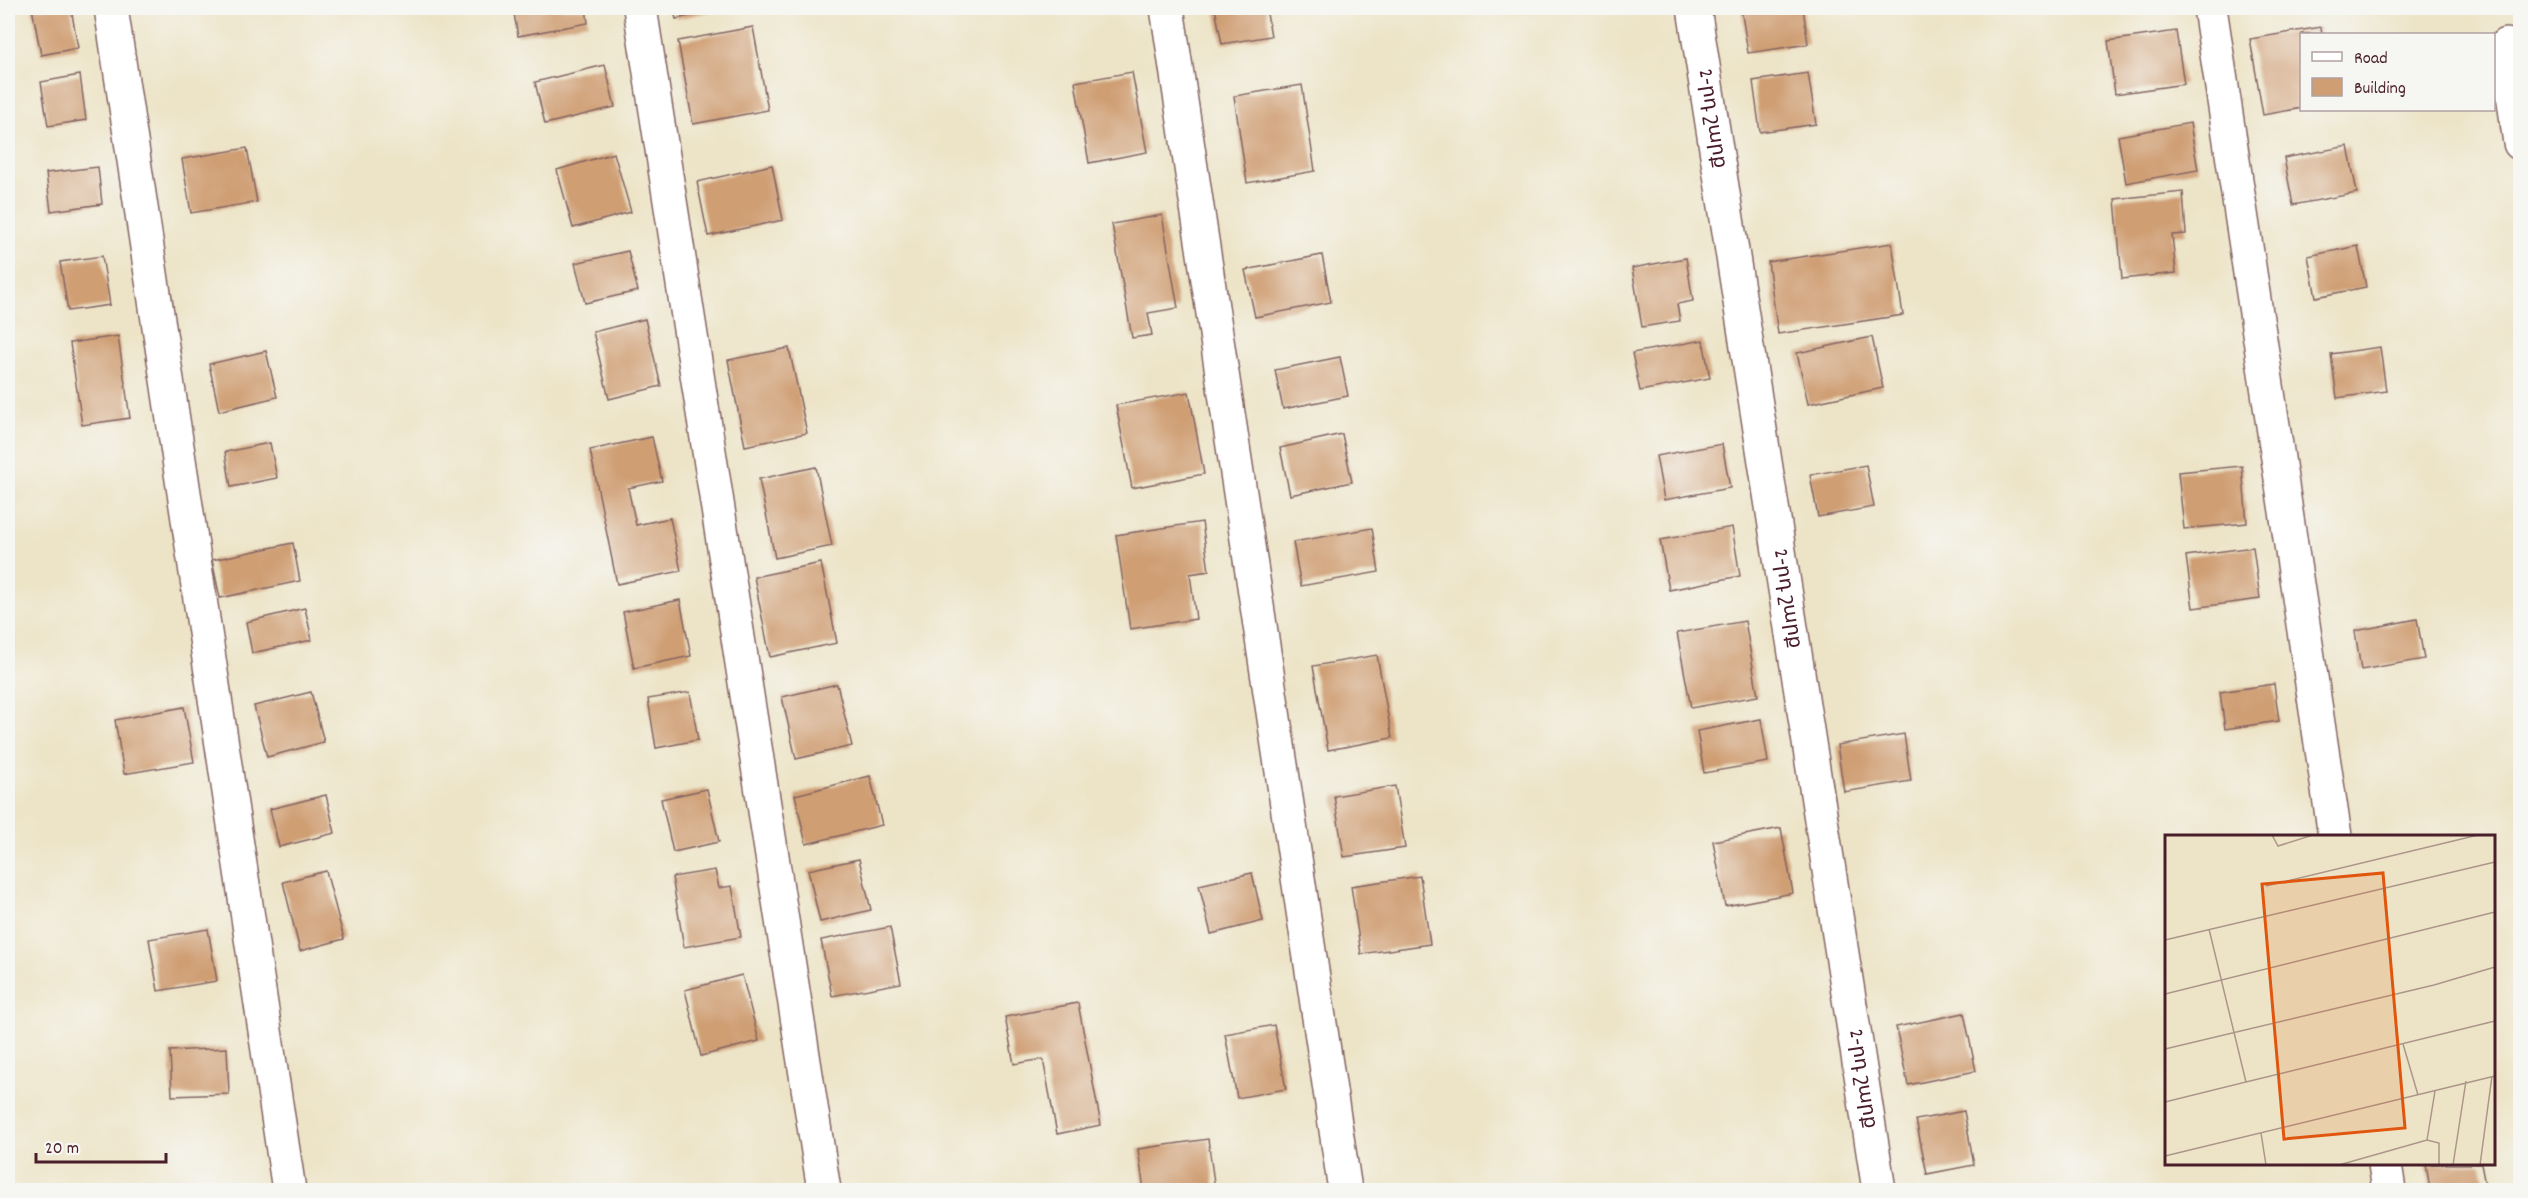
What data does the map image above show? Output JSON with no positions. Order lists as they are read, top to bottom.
{
  "streets": {
    "street": ["2-րդ շարք"]
  },
  "legend": ["Road", "Building"],
  "scale_bar": "20 m"
}
